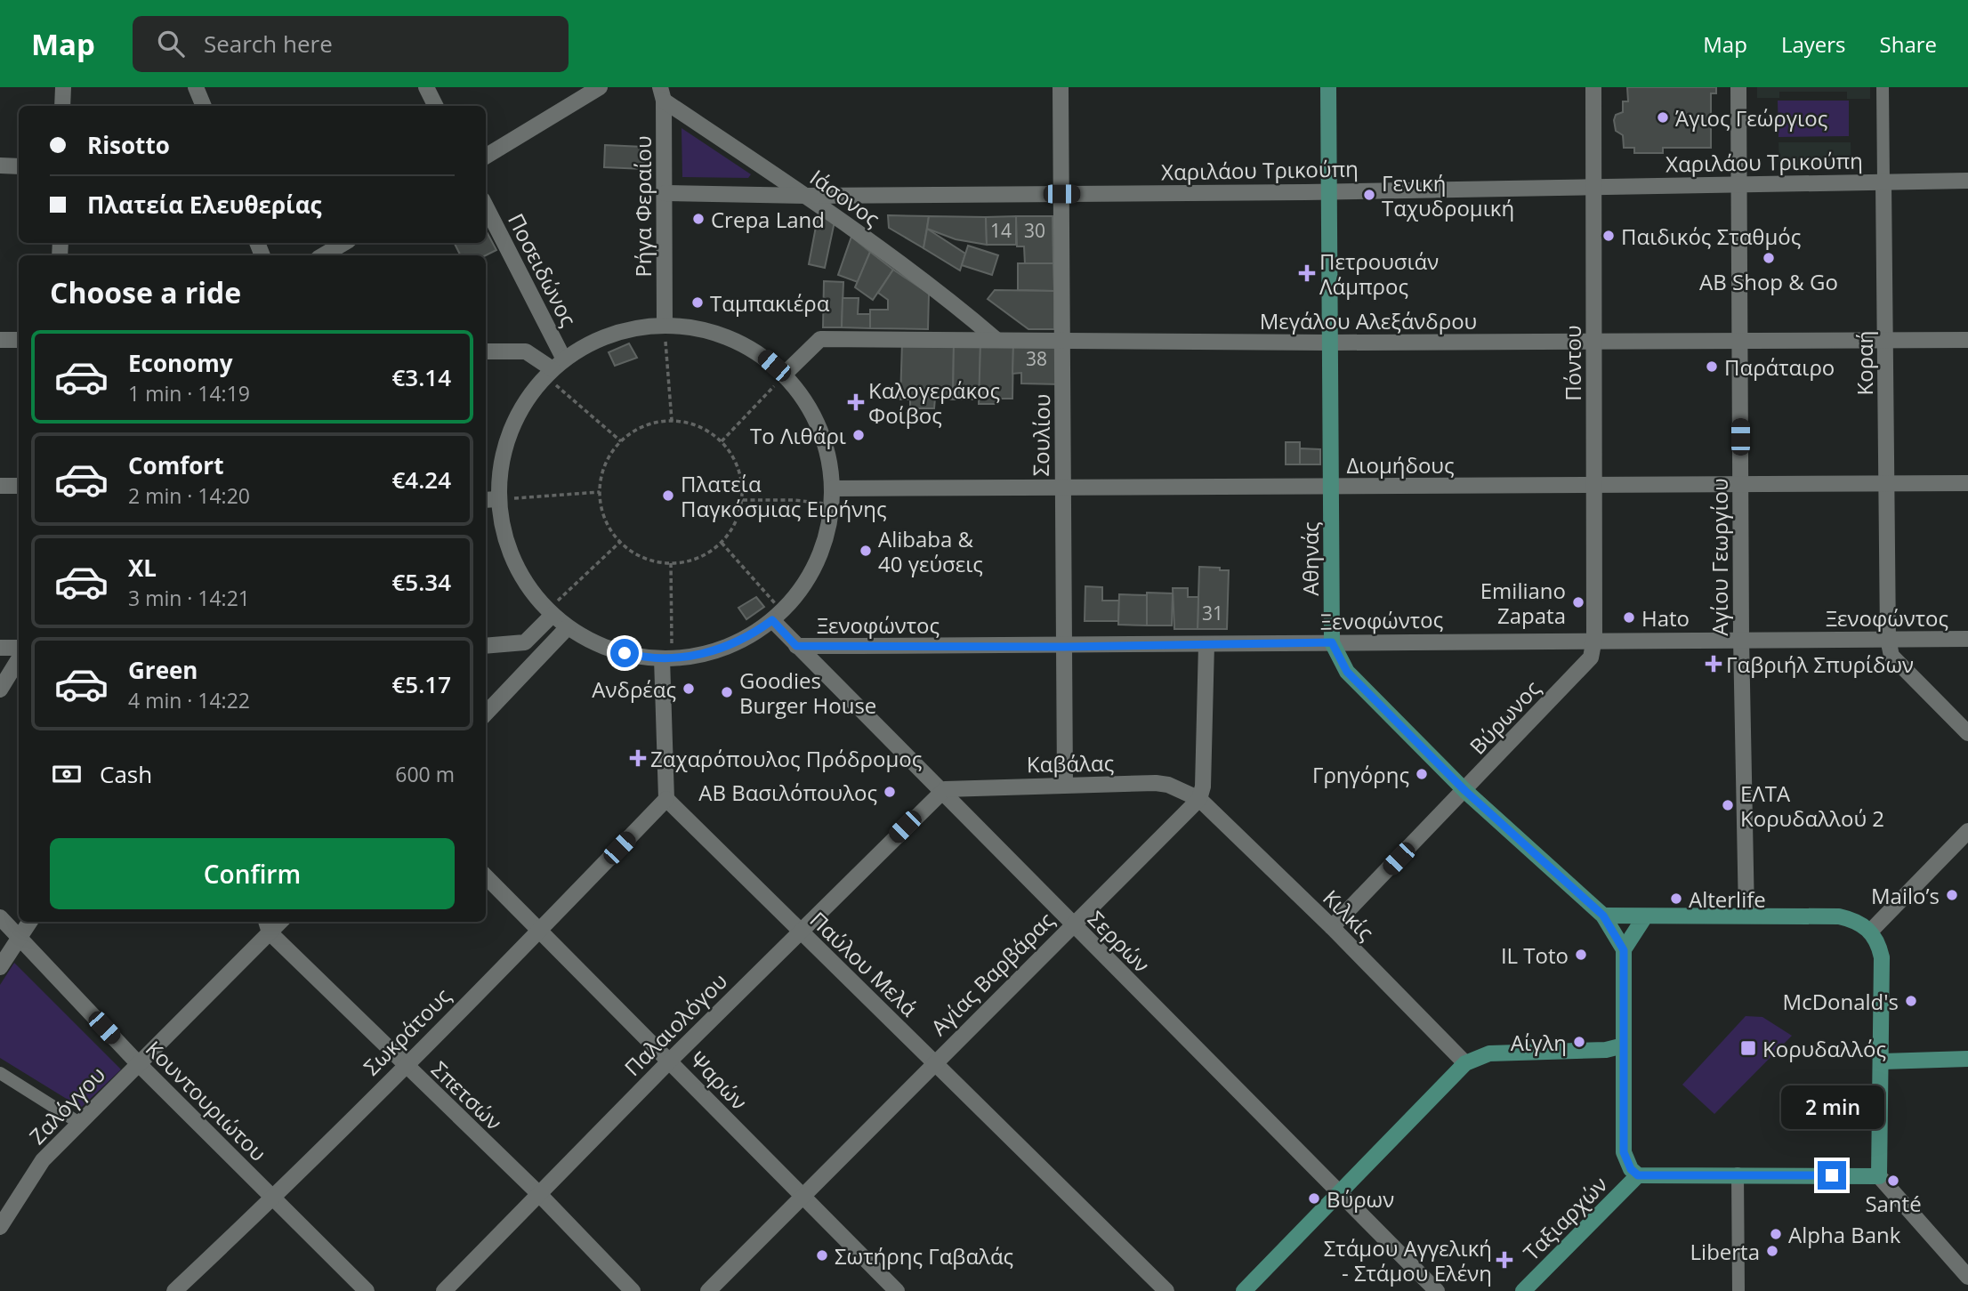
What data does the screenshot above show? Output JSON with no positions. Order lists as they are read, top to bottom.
{
  "streets": {
    "main road": ["Αθηνάς", "Ταξιαρχών"],
    "street": [
      "Χαριλάου Τρικούπη",
      "Ιάσονος",
      "Ρήγα Φεραίου",
      "Ποσειδώνος",
      "Μεγάλου Αλεξάνδρου",
      "Πόντου",
      "Κοραή",
      "Σουλίου",
      "Διομήδους",
      "Αγίου Γεωργίου",
      "Ξενοφώντος",
      "Βύρωνος",
      "Καβάλας",
      "Κιλκίς",
      "Σερρών",
      "Παύλου Μελά",
      "Αγίας Βαρβάρας",
      "Παλαιολόγου",
      "Σωκράτους",
      "Ψαρών",
      "Σπετσών",
      "Κουντουριώτου",
      "Ζαλόγγου"
    ]
  },
  "crossings": [
    ["Χαριλάου Τρικούπη", "Ιάσονος"],
    ["Χαριλάου Τρικούπη", "Ρήγα Φεραίου"],
    ["Χαριλάου Τρικούπη", "Πόντου"],
    ["Χαριλάου Τρικούπη", "Κοραή"],
    ["Χαριλάου Τρικούπη", "Σουλίου"],
    ["Χαριλάου Τρικούπη", "Αγίου Γεωργίου"],
    ["Χαριλάου Τρικούπη", "Αθηνάς"],
    ["Ιάσονος", "Ρήγα Φεραίου"],
    ["Ιάσονος", "Μεγάλου Αλεξάνδρου"],
    ["Μεγάλου Αλεξάνδρου", "Πόντου"],
    ["Μεγάλου Αλεξάνδρου", "Κοραή"],
    ["Μεγάλου Αλεξάνδρου", "Σουλίου"],
    ["Μεγάλου Αλεξάνδρου", "Αγίου Γεωργίου"],
    ["Μεγάλου Αλεξάνδρου", "Αθηνάς"],
    ["Πόντου", "Διομήδους"],
    ["Πόντου", "Ξενοφώντος"],
    ["Πόντου", "Βύρωνος"],
    ["Κοραή", "Διομήδους"],
    ["Κοραή", "Ξενοφώντος"],
    ["Σουλίου", "Διομήδους"],
    ["Σουλίου", "Ξενοφώντος"],
    ["Σουλίου", "Καβάλας"],
    ["Διομήδους", "Αγίου Γεωργίου"],
    ["Διομήδους", "Αθηνάς"],
    ["Αγίου Γεωργίου", "Ξενοφώντος"],
    ["Αθηνάς", "Ξενοφώντος"],
    ["Αθηνάς", "Βύρωνος"],
    ["Ξενοφώντος", "Βύρωνος"],
    ["Ξενοφώντος", "Σερρών"],
    ["Βύρωνος", "Κιλκίς"],
    ["Καβάλας", "Κιλκίς"],
    ["Καβάλας", "Σερρών"],
    ["Καβάλας", "Αγίας Βαρβάρας"],
    ["Καβάλας", "Παλαιολόγου"],
    ["Κιλκίς", "Αγίας Βαρβάρας"],
    ["Σερρών", "Αγίας Βαρβάρας"],
    ["Σερρών", "Παλαιολόγου"],
    ["Παύλου Μελά", "Αγίας Βαρβάρας"],
    ["Παύλου Μελά", "Παλαιολόγου"],
    ["Παύλου Μελά", "Σωκράτους"],
    ["Αγίας Βαρβάρας", "Ψαρών"],
    ["Παλαιολόγου", "Ψαρών"],
    ["Παλαιολόγου", "Σπετσών"],
    ["Σωκράτους", "Ψαρών"],
    ["Σωκράτους", "Σπετσών"],
    ["Σωκράτους", "Κουντουριώτου"],
    ["Σπετσών", "Ζαλόγγου"],
    ["Κουντουριώτου", "Ζαλόγγου"]
  ],
  "places": {
    "other": [
      "Άγιος Γεώργιος",
      "Γενική Ταχυδρομική",
      "Crepa Land",
      "Παιδικός Σταθμός",
      "ΑΒ Shop & Go",
      "Ταμπακιέρα",
      "Παράταιρο",
      "Το Λιθάρι",
      "Πλατεία Παγκόσμιας Ειρήνης",
      "Alibaba & 40 γεύσεις",
      "Emiliano Zapata",
      "Hato",
      "Ανδρέας",
      "Goodies Burger House",
      "Γρηγόρης",
      "ΑΒ Βασιλόπουλος",
      "ΕΛΤΑ Κορυδαλλού 2",
      "Mailo’s",
      "Alterlife",
      "IL Toto",
      "McDonald's",
      "Αίγλη",
      "Santé",
      "Βύρων",
      "Alpha Bank",
      "Liberta",
      "Σωτήρης Γαβαλάς"
    ],
    "health": [
      "Πετρουσιάν Λάμπρος",
      "Καλογεράκος Φοίβος",
      "Γαβριήλ Σπυρίδων",
      "Ζαχαρόπουλος Πρόδρομος",
      "Στάμου Αγγελική - Στάμου Ελένη"
    ],
    "transit": ["Κορυδαλλός"]
  },
  "house_numbers": [
    "14",
    "30",
    "38",
    "31"
  ],
  "page": {
    "header": "Map",
    "search": "Search here",
    "nav": ["Map", "Layers", "Share"],
    "banner": ["Risotto", "Πλατεία Ελευθερίας"],
    "heading": "Choose a ride",
    "list": [
      {
        "name": "Economy",
        "note": "1 min · 14:19",
        "value": "€3.14"
      },
      {
        "name": "Comfort",
        "note": "2 min · 14:20",
        "value": "€4.24"
      },
      {
        "name": "XL",
        "note": "3 min · 14:21",
        "value": "€5.34"
      },
      {
        "name": "Green",
        "note": "4 min · 14:22",
        "value": "€5.17"
      }
    ],
    "pay": ["Cash", "600 m"],
    "buttons": "Confirm",
    "bubble": "2 min"
  }
}
